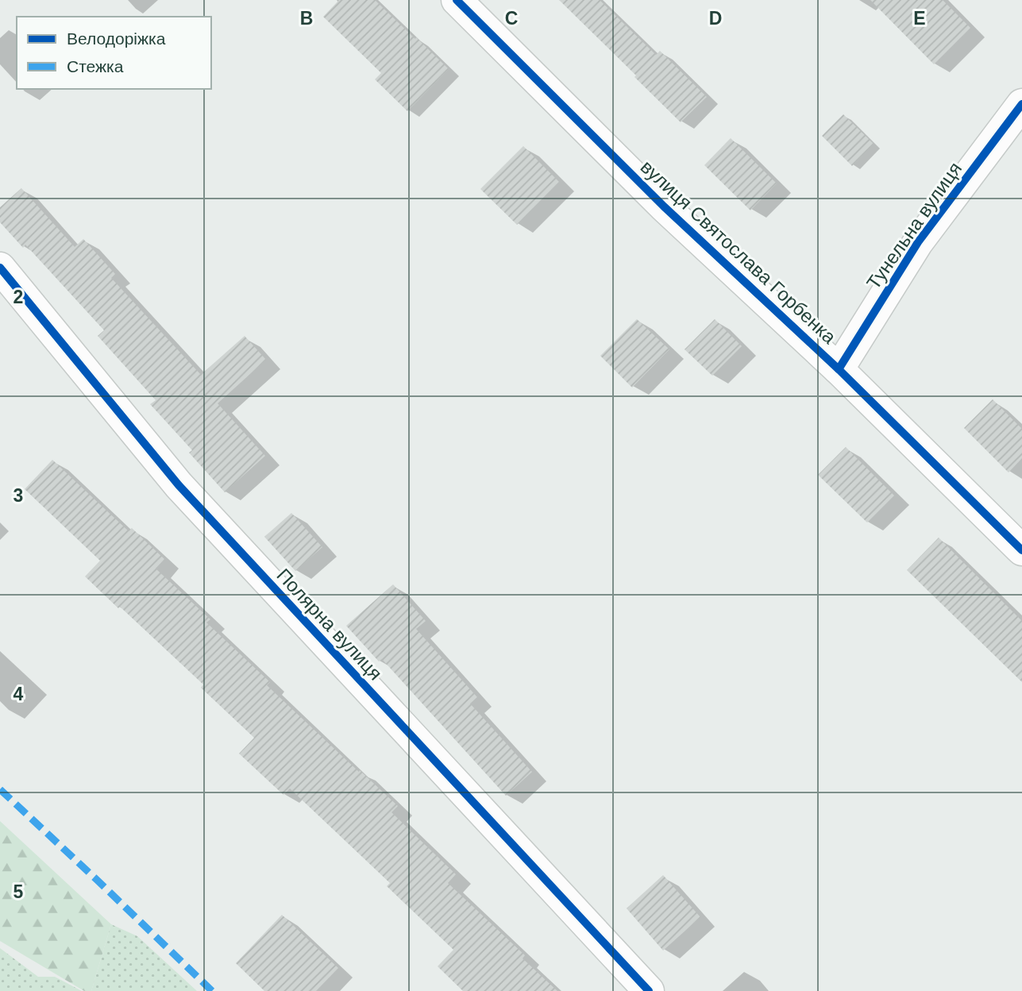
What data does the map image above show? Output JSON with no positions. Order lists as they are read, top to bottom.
{
  "streets": {
    "street": ["Тунельна вулиця", "вулиця Святослава Горбенка", "Полярна вулиця"]
  },
  "crossings": [
    ["Тунельна вулиця", "вулиця Святослава Горбенка"]
  ],
  "legend": ["Велодоріжка", "Стежка"],
  "grid": {
    "columns": [
      "B",
      "C",
      "D",
      "E"
    ],
    "rows": [
      "2",
      "3",
      "4",
      "5"
    ]
  }
}
